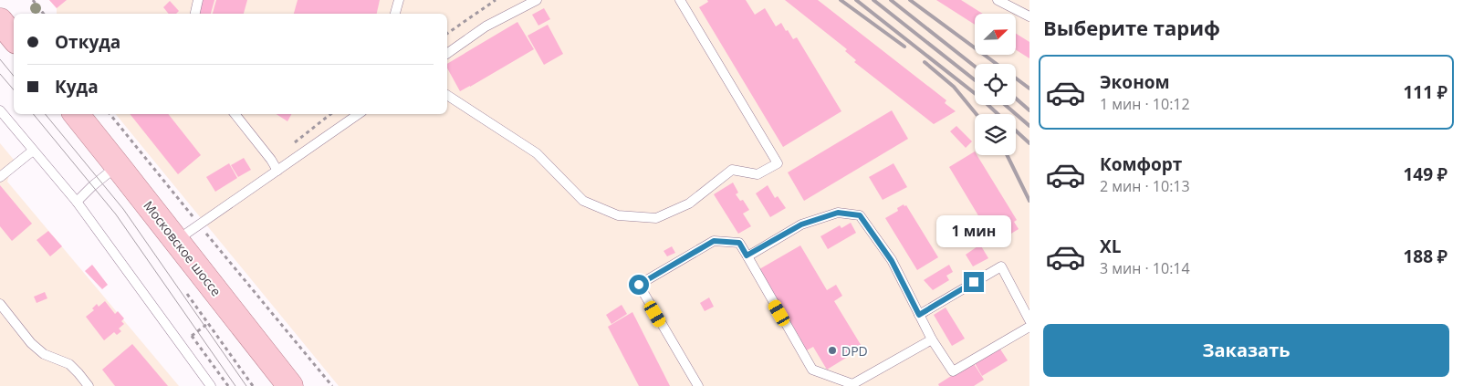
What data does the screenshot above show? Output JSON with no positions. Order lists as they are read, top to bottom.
{
  "streets": {
    "main road": ["Московское шоссе"]
  },
  "places": ["DPD"],
  "north": "top right",
  "page": {
    "heading": "Выберите тариф",
    "banner": ["Откуда", "Куда"],
    "list": [
      {
        "name": "Эконом",
        "note": "1 мин · 10:12",
        "value": "111 ₽"
      },
      {
        "name": "Комфорт",
        "note": "2 мин · 10:13",
        "value": "149 ₽"
      },
      {
        "name": "XL",
        "note": "3 мин · 10:14",
        "value": "188 ₽"
      }
    ],
    "bubble": "1 мин",
    "buttons": "Заказать"
  }
}
